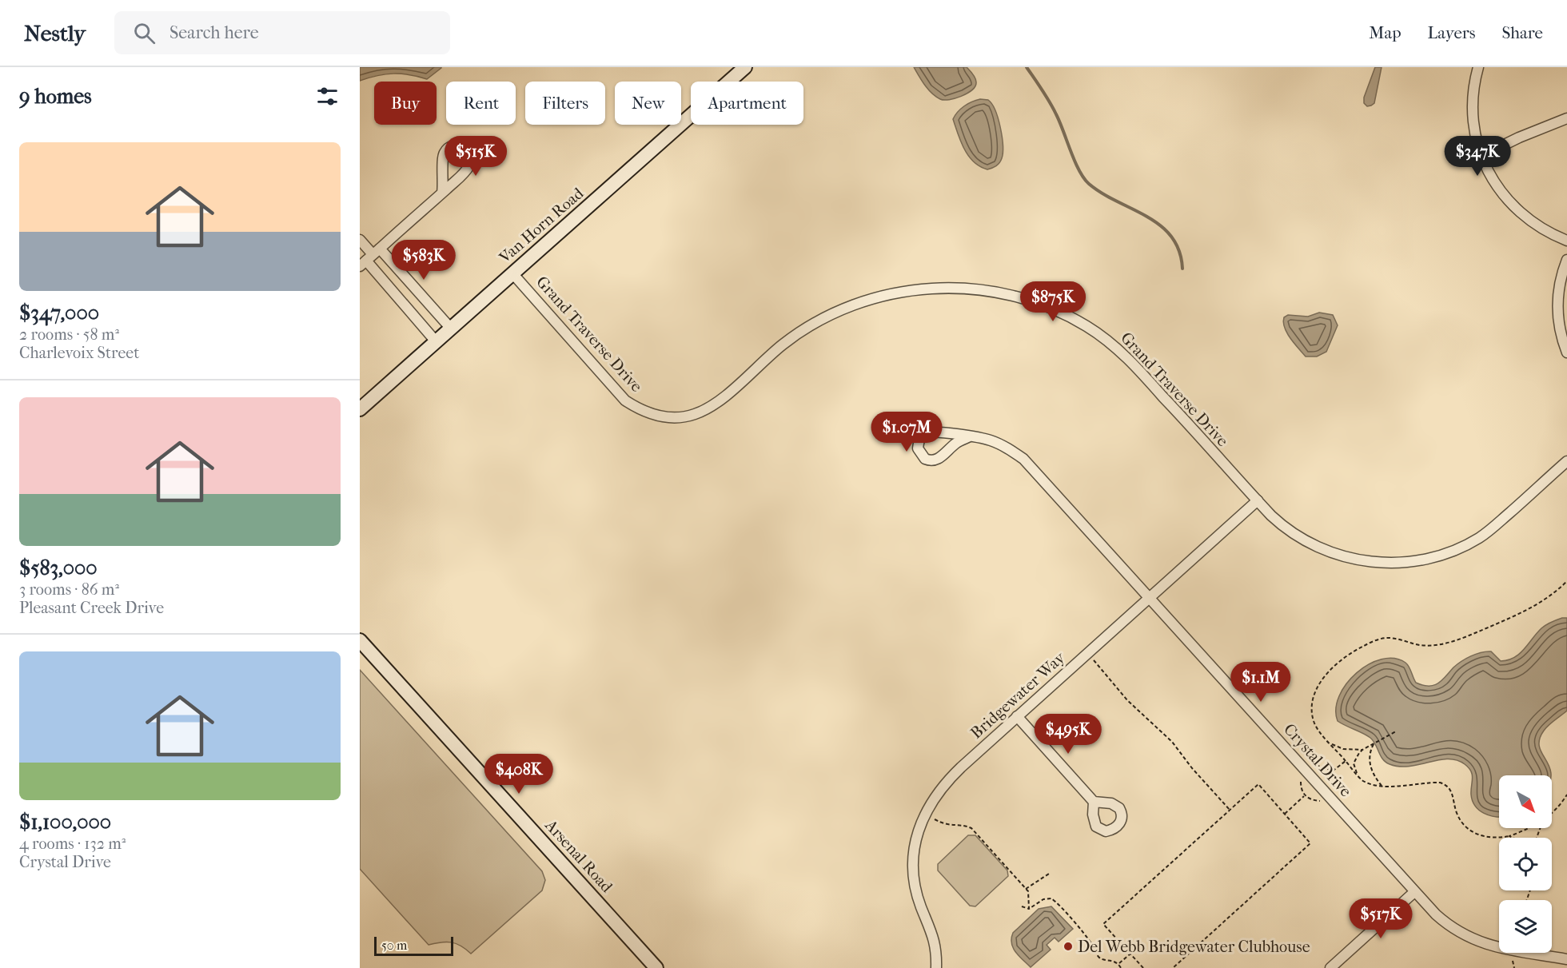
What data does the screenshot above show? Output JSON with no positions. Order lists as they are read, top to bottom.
{
  "streets": {
    "street": [
      "Van Horn Road",
      "Grand Traverse Drive",
      "Bridgewater Way",
      "Crystal Drive",
      "Arsenal Road"
    ]
  },
  "crossings": [
    ["Van Horn Road", "Grand Traverse Drive"],
    ["Grand Traverse Drive", "Bridgewater Way"],
    ["Bridgewater Way", "Crystal Drive"]
  ],
  "places": ["Del Webb Bridgewater Clubhouse"],
  "scale_bar": "50 m",
  "north": "bottom right",
  "page": {
    "header": "Nestly",
    "search": "Search here",
    "nav": ["Map", "Layers", "Share"],
    "heading": "9 homes",
    "chip": [
      "Buy",
      "Rent",
      "Filters",
      "New",
      "Apartment"
    ],
    "list": [
      {
        "name": "$347,000",
        "note": "2 rooms · 58 m² · Charlevoix Street"
      },
      {
        "name": "$583,000",
        "note": "3 rooms · 86 m² · Pleasant Creek Drive"
      },
      {
        "name": "$1,100,000",
        "note": "4 rooms · 132 m² · Crystal Drive"
      }
    ],
    "price": [
      "$515K",
      "$347K",
      "$583K",
      "$875K",
      "$1.07M",
      "$1.1M",
      "$495K",
      "$408K",
      "$517K"
    ],
    "scale": "50 m"
  }
}
